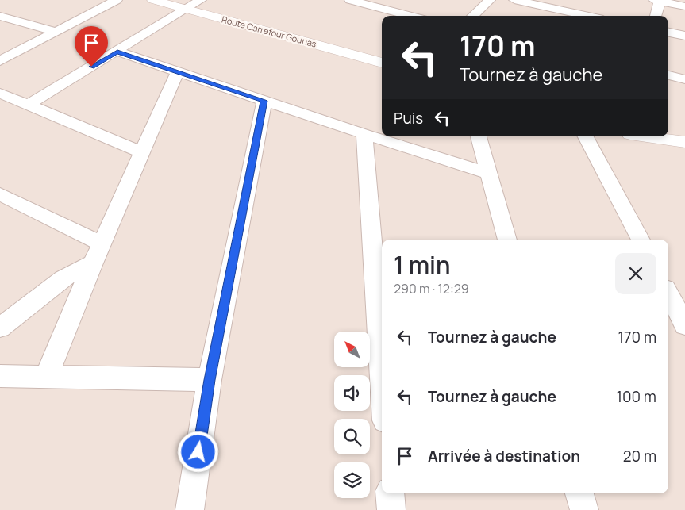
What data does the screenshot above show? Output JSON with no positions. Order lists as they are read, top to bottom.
{
  "streets": {
    "main road": ["Route Carrefour Gounas"]
  },
  "north": "top left",
  "page": {
    "turn": ["170 m", "Tournez à gauche"],
    "then": "Puis",
    "heading": ["1 min", "290 m · 12:29"],
    "list": [
      {
        "name": "Tournez à gauche",
        "value": "170 m"
      },
      {
        "name": "Tournez à gauche",
        "value": "100 m"
      },
      {
        "name": "Arrivée à destination",
        "value": "20 m"
      }
    ]
  }
}
